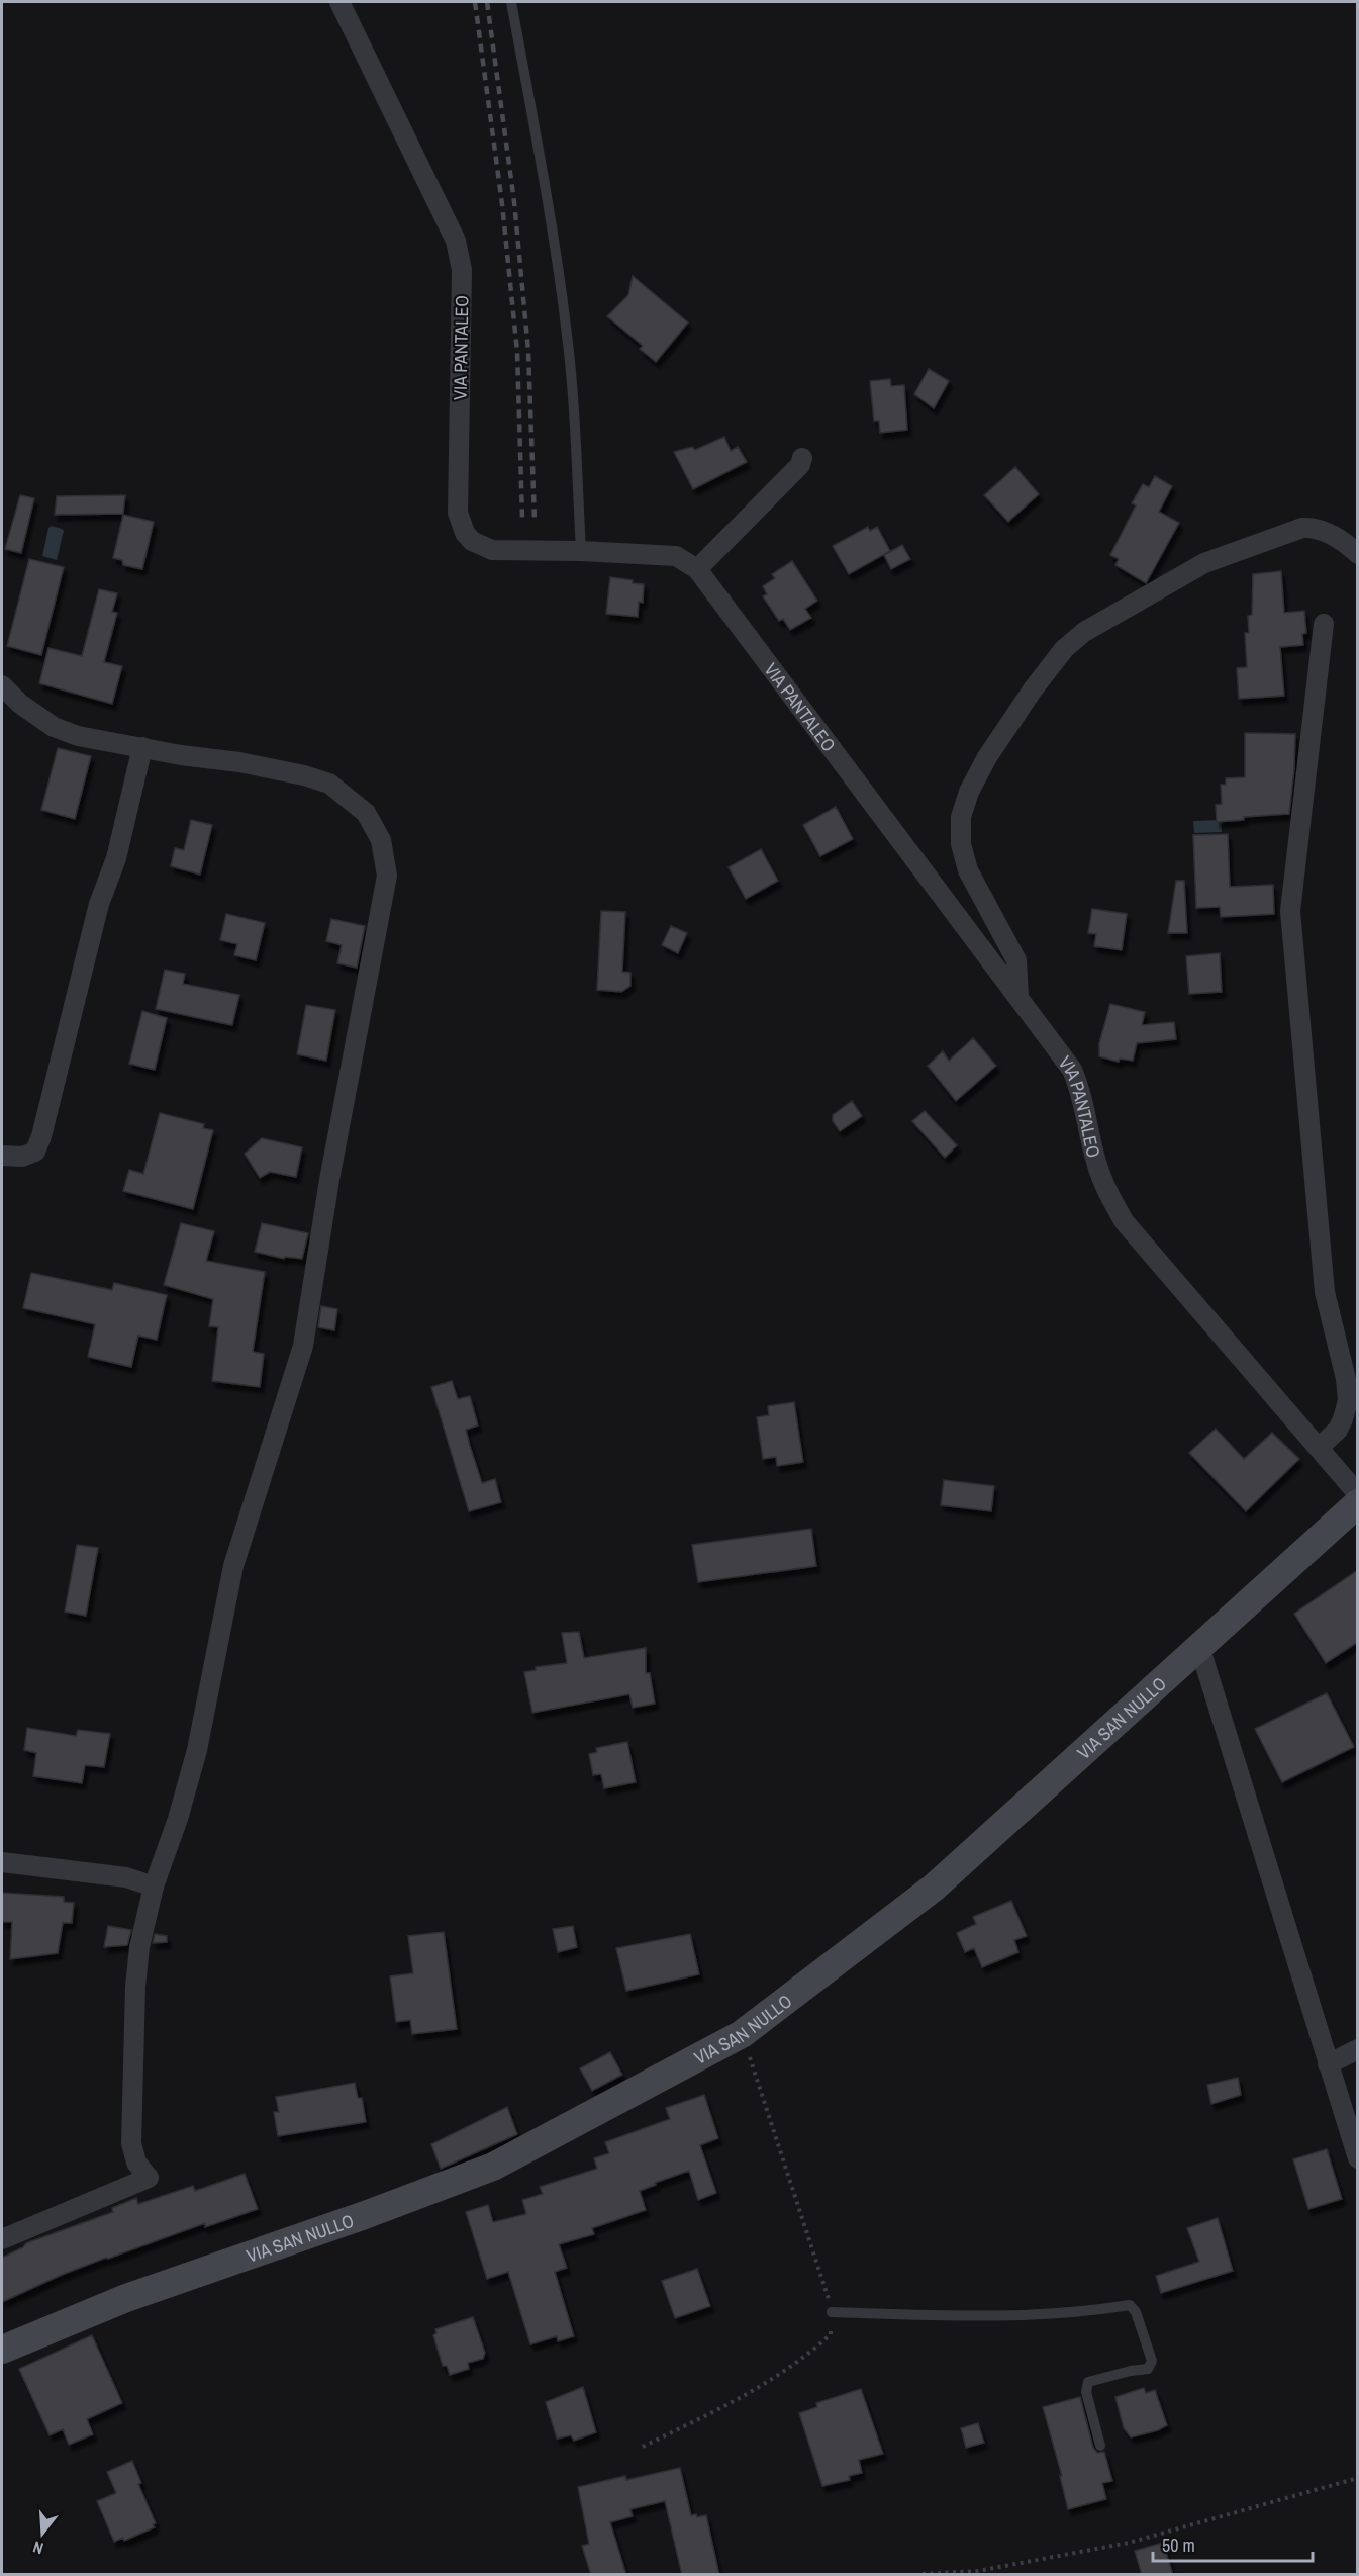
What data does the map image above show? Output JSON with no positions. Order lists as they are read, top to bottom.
{
  "streets": {
    "street": ["VIA PANTALEO", "VIA SAN NULLO"]
  },
  "scale_bar": "50 m",
  "north": "bottom"
}
